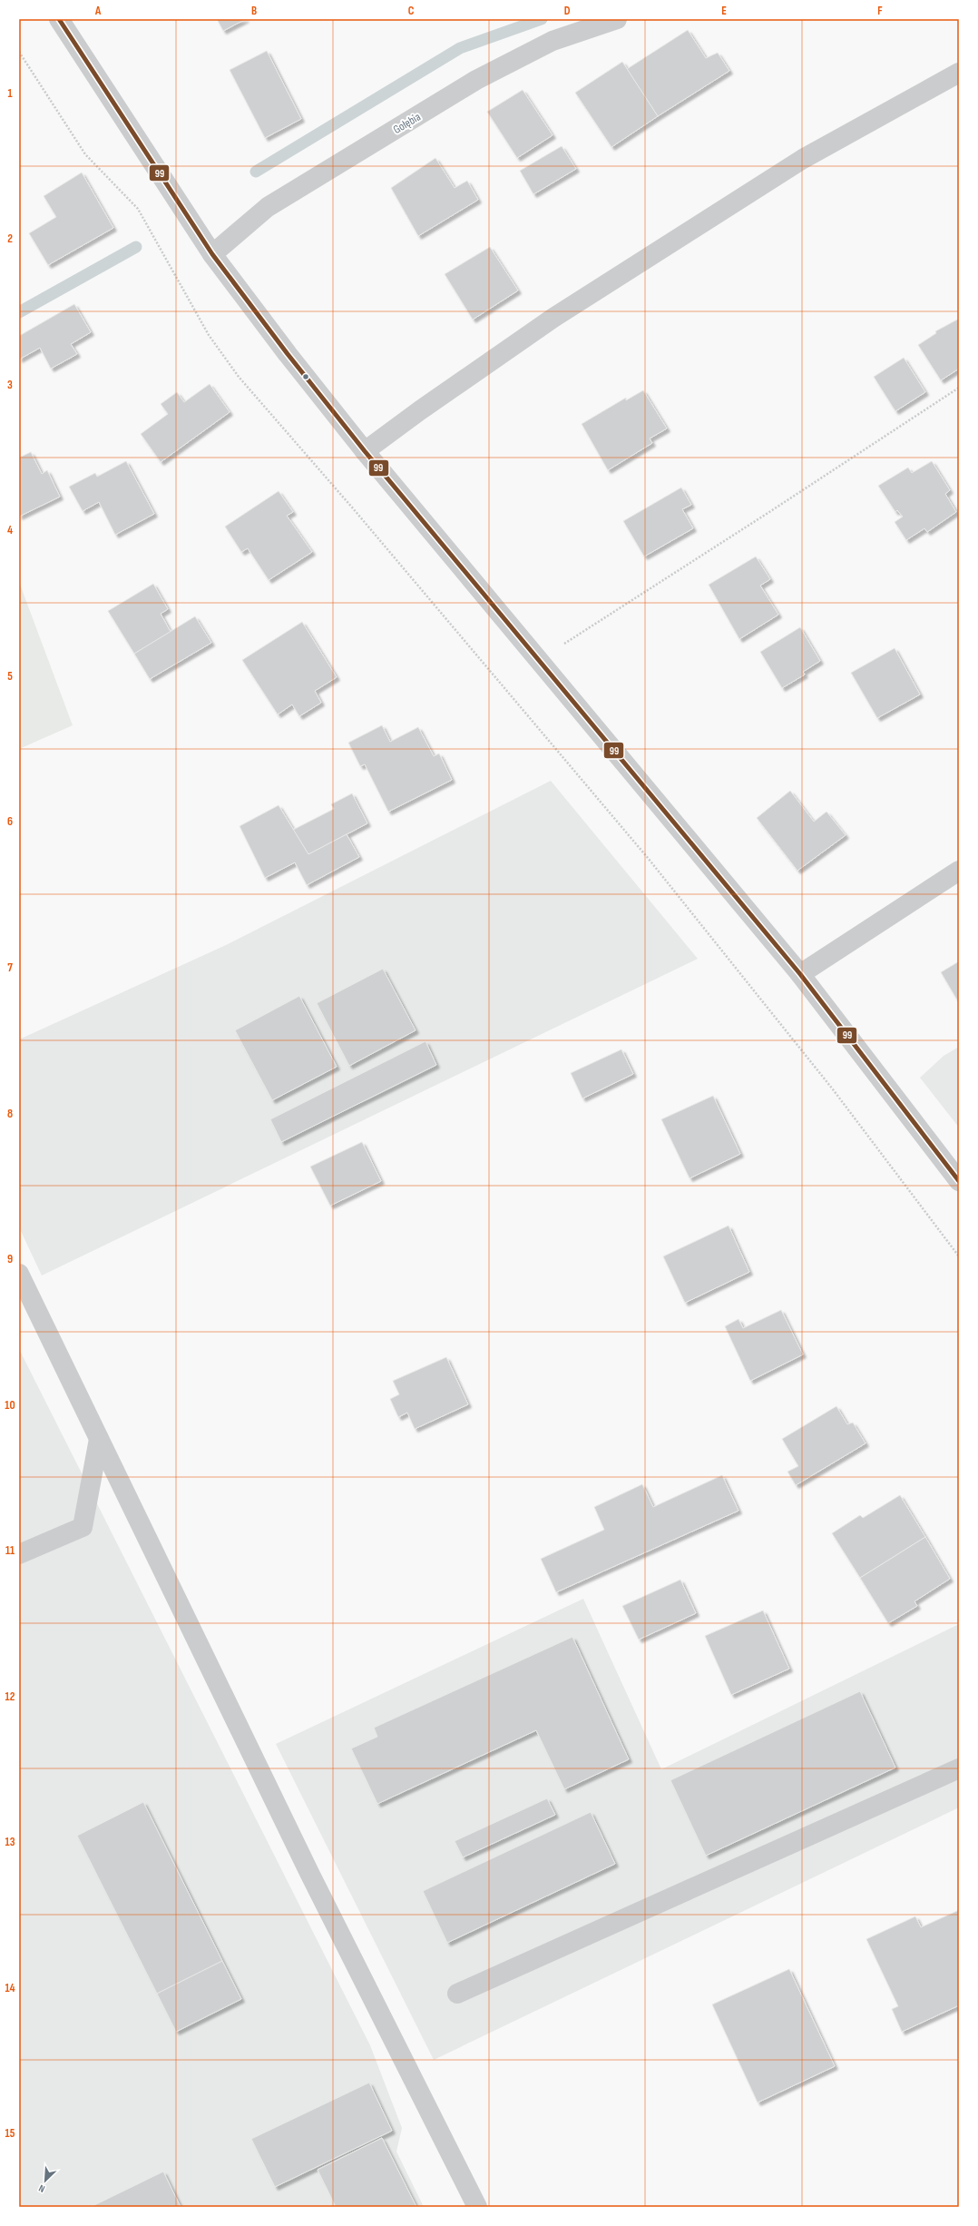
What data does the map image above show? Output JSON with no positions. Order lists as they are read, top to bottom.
{
  "streets": {
    "street": ["Gołębia"]
  },
  "lines": ["transit line 99"],
  "north": "bottom left",
  "grid": {
    "columns": [
      "A",
      "B",
      "C",
      "D",
      "E",
      "F"
    ],
    "rows": [
      "1",
      "2",
      "3",
      "4",
      "5",
      "6",
      "7",
      "8",
      "9",
      "10",
      "11",
      "12",
      "13",
      "14",
      "15"
    ]
  }
}
